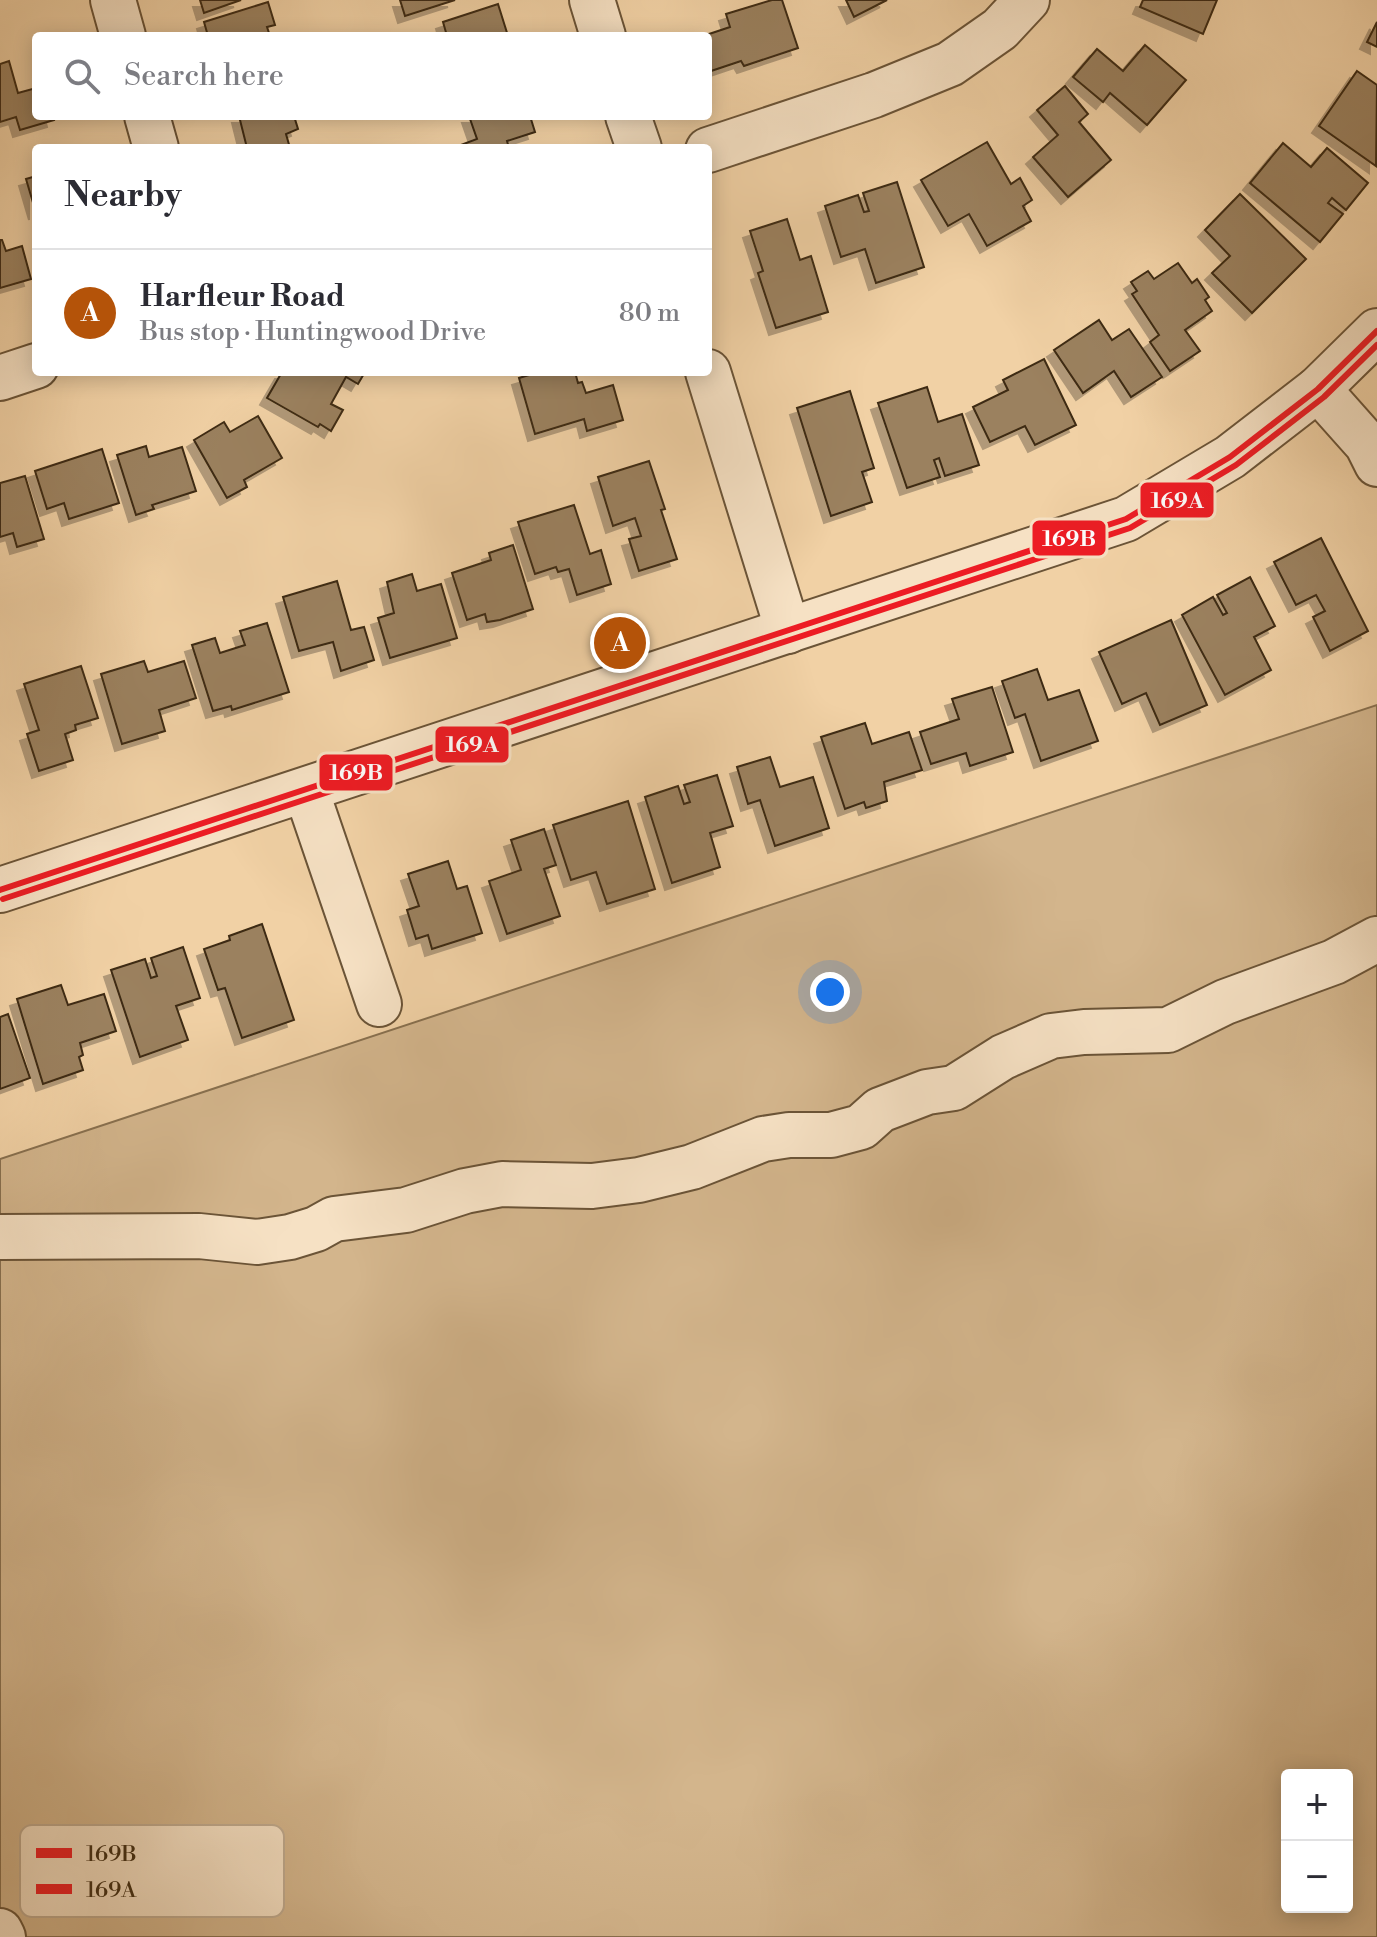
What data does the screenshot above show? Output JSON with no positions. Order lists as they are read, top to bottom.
{
  "lines": ["transit line 169B", "transit line 169A"],
  "legend": ["169B", "169A"],
  "page": {
    "search": "Search here",
    "heading": "Nearby",
    "list": [
      {
        "mark": "A",
        "name": "Harfleur Road",
        "note": "Bus stop · Huntingwood Drive",
        "value": "80 m"
      }
    ],
    "pins": "A",
    "map_buttons": ["+", "−"]
  }
}
